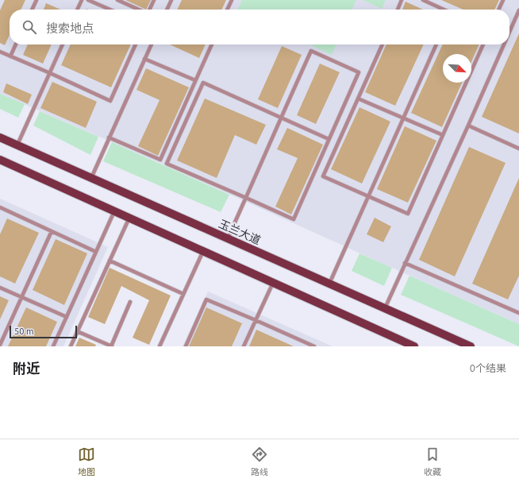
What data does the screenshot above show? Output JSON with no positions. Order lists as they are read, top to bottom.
{
  "streets": {
    "main road": ["玉兰大道"]
  },
  "scale_bar": "50 m",
  "north": "bottom right",
  "page": {
    "search": "搜索地点",
    "scale": "50 m",
    "heading": ["附近", "0个结果"],
    "nav": ["地图", "路线", "收藏"]
  }
}
